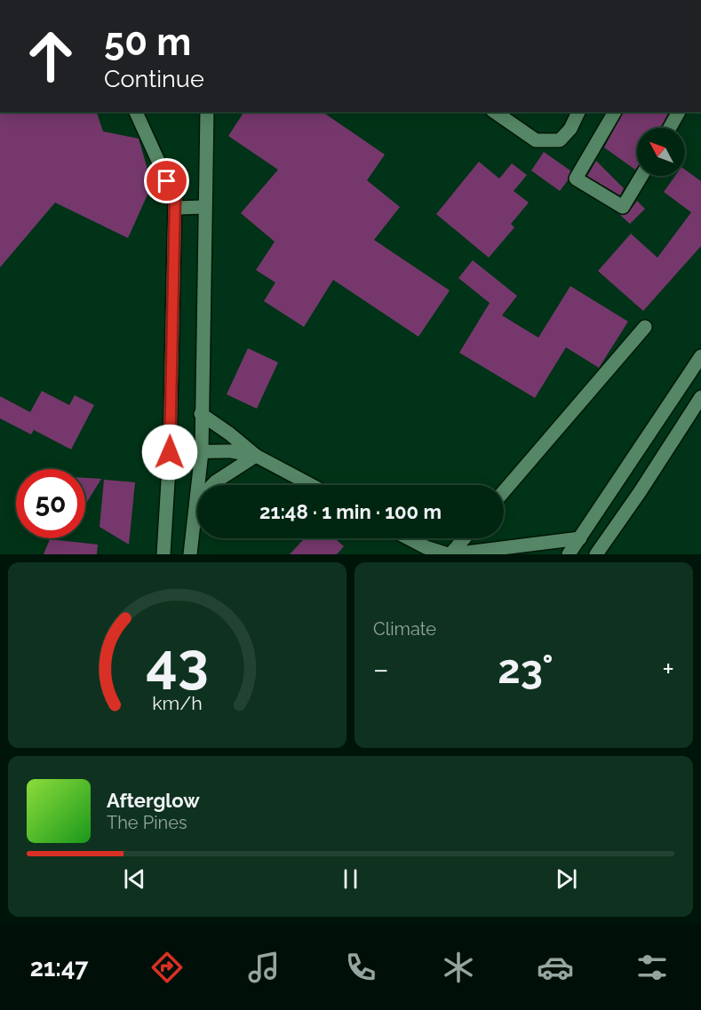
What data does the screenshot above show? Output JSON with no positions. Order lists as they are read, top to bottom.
{
  "north": "top left",
  "page": {
    "turn": ["50 m", "Continue"],
    "limit": "50",
    "trip": "21:48 · 1 min · 100 m",
    "tile": "Climate",
    "heat": ["−", "23°", "+"],
    "song": ["Afterglow", "The Pines"],
    "tabs": "21:47",
    "gauge": ["43", "km/h"]
  }
}
